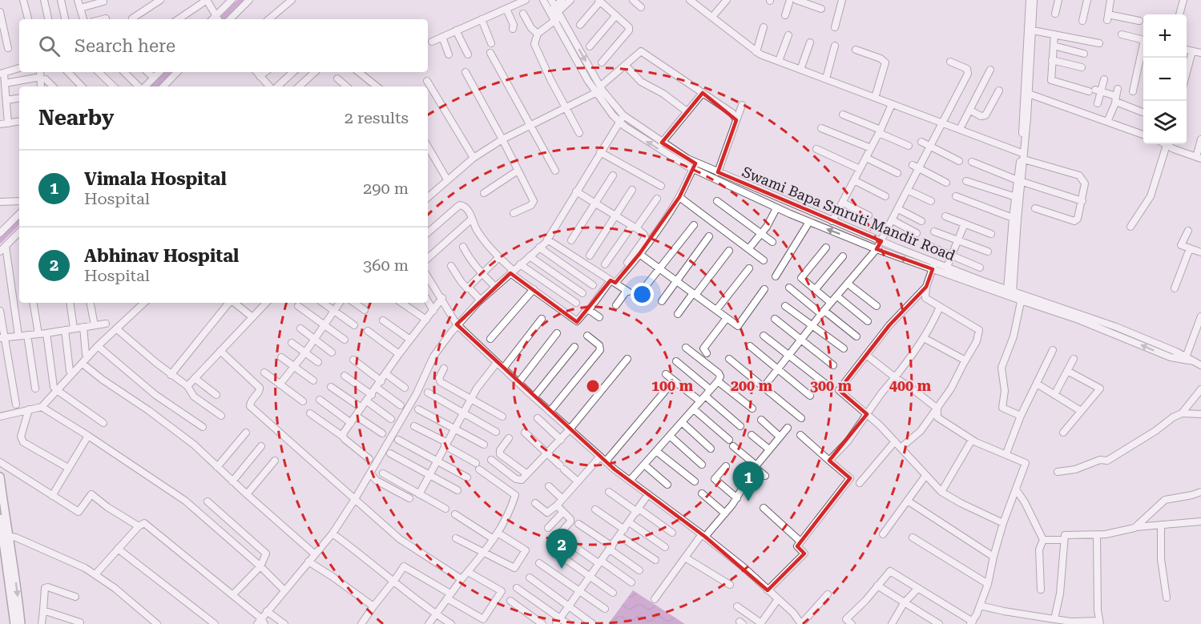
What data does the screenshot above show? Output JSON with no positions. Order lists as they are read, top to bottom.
{
  "streets": {
    "street": ["Swami Bapa Smruti Mandir Road"]
  },
  "page": {
    "map_buttons": ["+", "−"],
    "search": "Search here",
    "heading": ["Nearby", "2 results"],
    "list": [
      {
        "mark": "1",
        "name": "Vimala Hospital",
        "note": "Hospital",
        "value": "290 m"
      },
      {
        "mark": "2",
        "name": "Abhinav Hospital",
        "note": "Hospital",
        "value": "360 m"
      }
    ],
    "pins": ["1", "2"]
  },
  "rings": [
    "100 m",
    "200 m",
    "300 m",
    "400 m"
  ]
}
